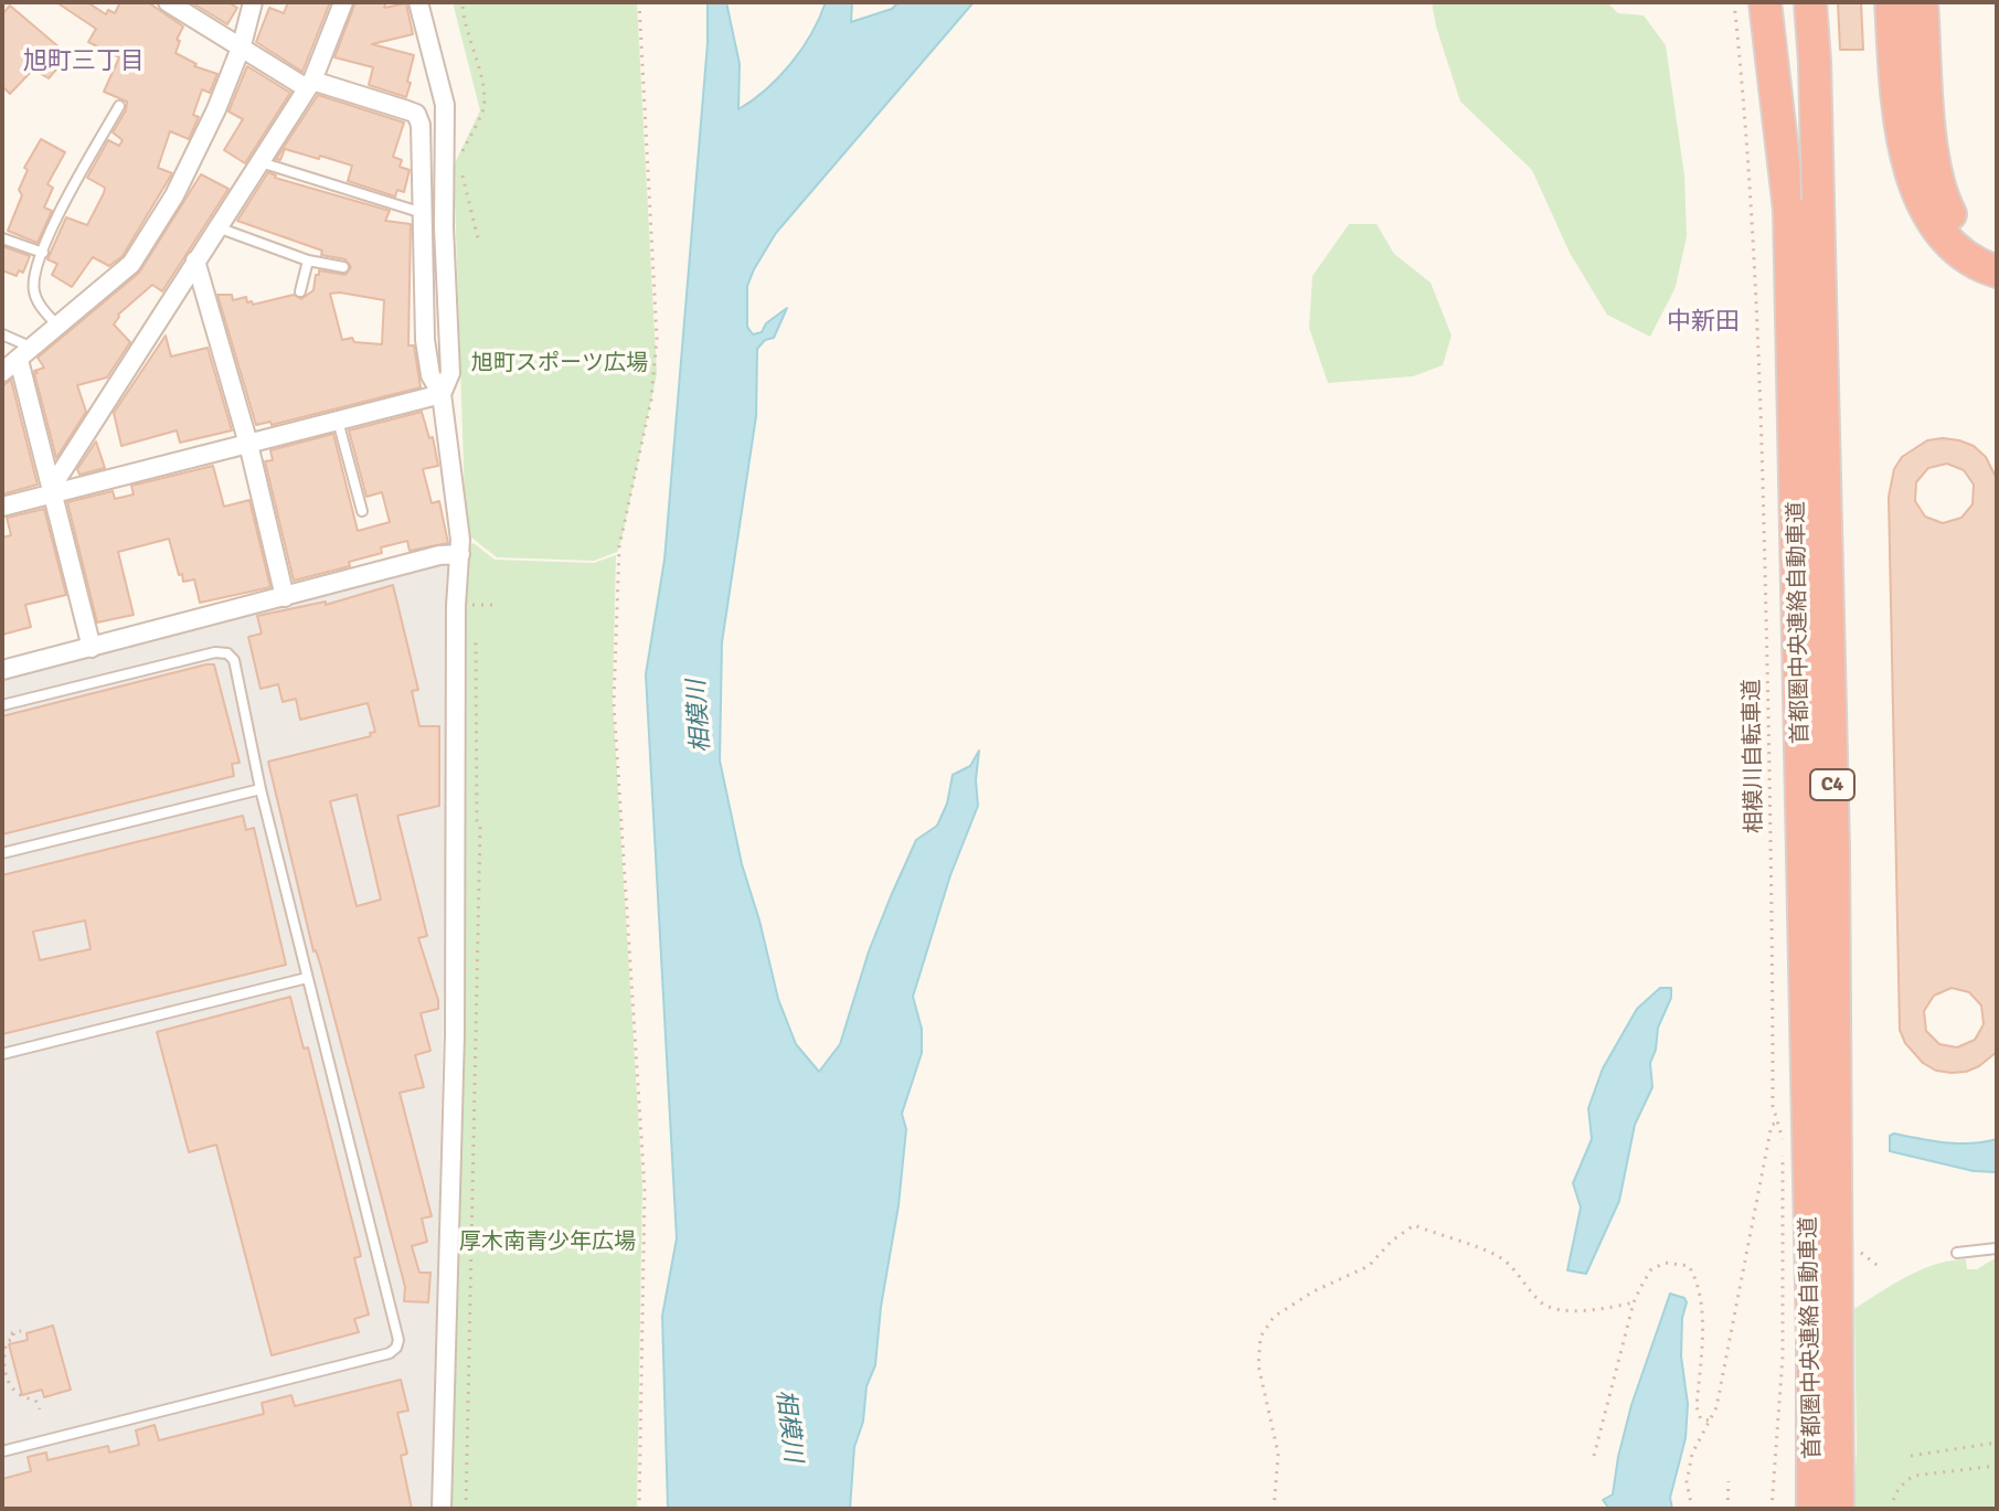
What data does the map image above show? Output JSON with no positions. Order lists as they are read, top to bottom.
{
  "streets": {
    "highway": ["首都圏中央連絡自動車道", "C4"],
    "path": ["相模川自転車道"]
  },
  "districts": ["旭町三丁目", "中新田"],
  "water": ["相模川"],
  "parks": ["旭町スポーツ広場", "厚木南青少年広場"]
}
